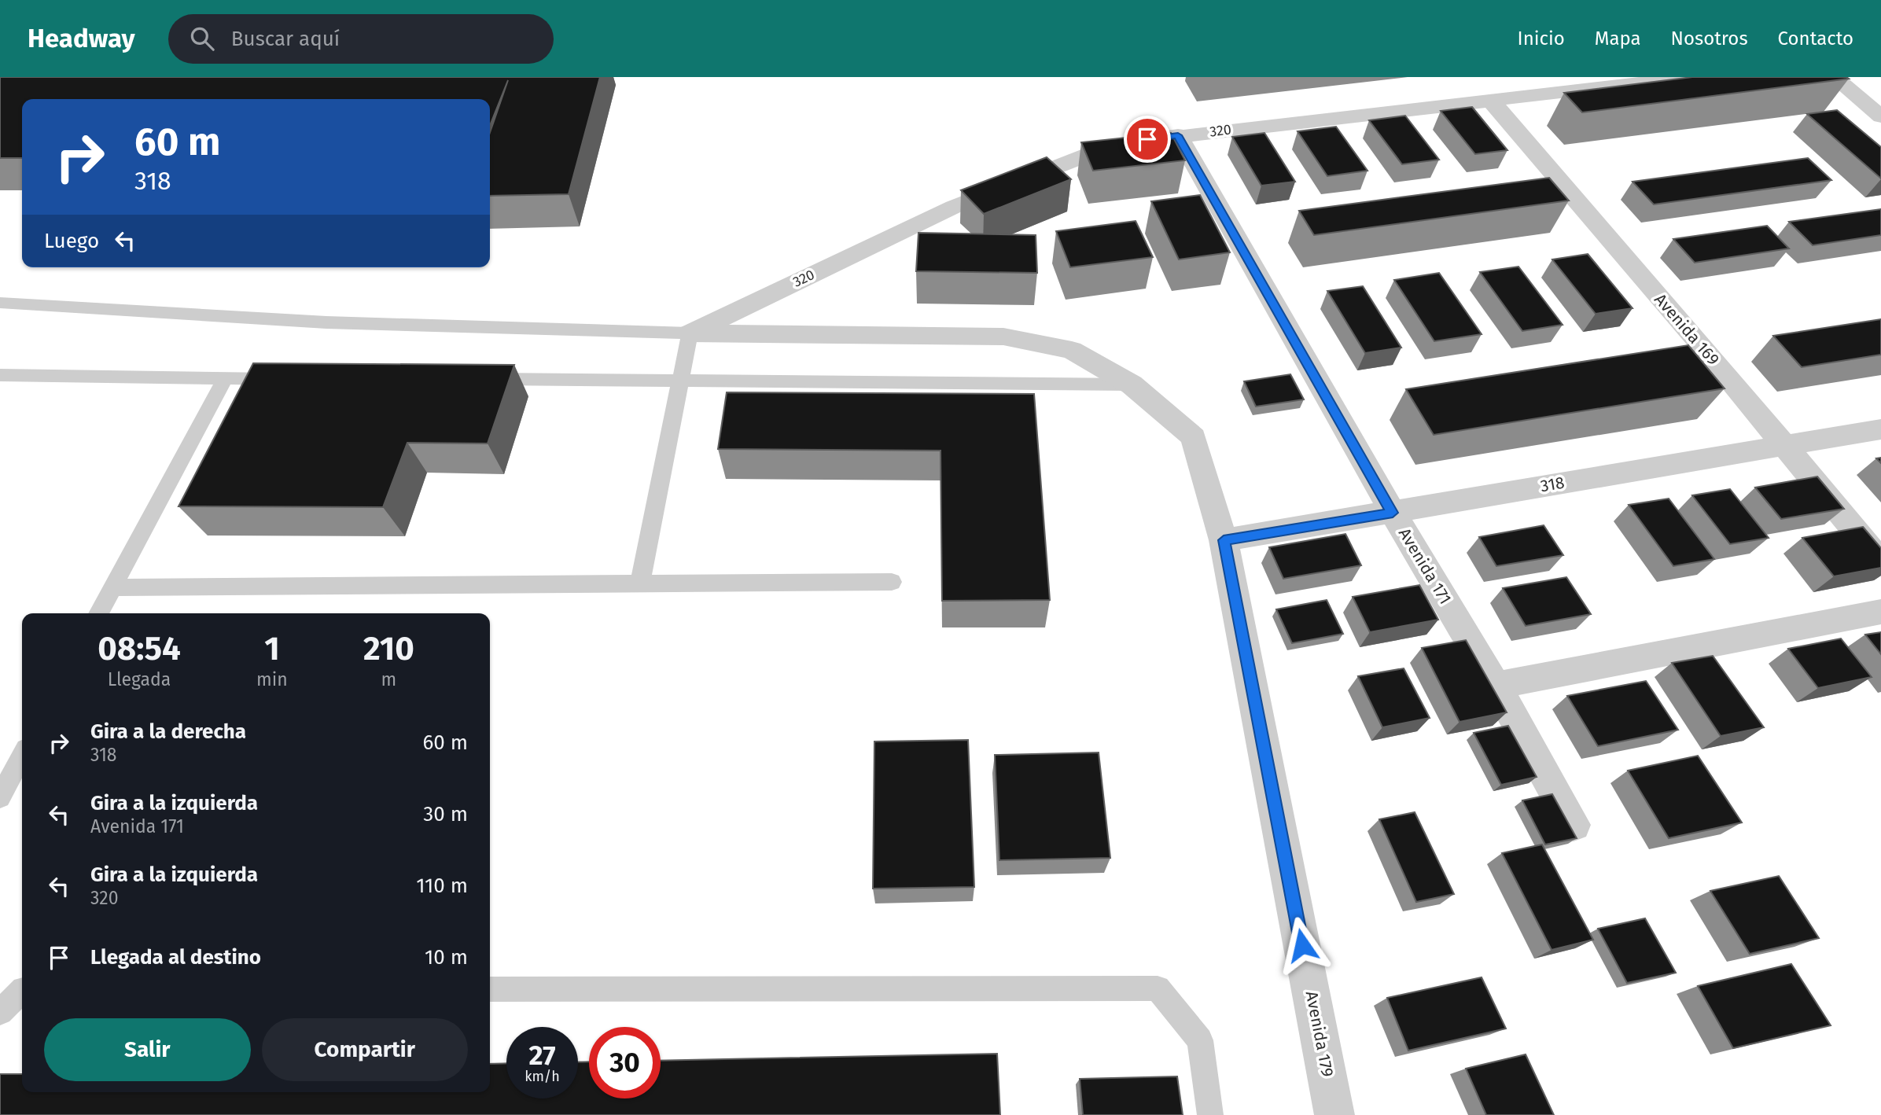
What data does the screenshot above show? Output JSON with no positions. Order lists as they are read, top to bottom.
{
  "streets": {
    "street": [
      "320",
      "Avenida 169",
      "318",
      "Avenida 171",
      "Avenida 179"
    ]
  },
  "crossings": [
    ["320", "Avenida 169"],
    ["320", "Avenida 171"],
    ["Avenida 169", "318"],
    ["318", "Avenida 171"],
    ["318", "Avenida 179"]
  ],
  "page": {
    "header": "Headway",
    "search": "Buscar aquí",
    "nav": [
      "Inicio",
      "Mapa",
      "Nosotros",
      "Contacto"
    ],
    "turn": ["60 m", "318"],
    "then": "Luego",
    "eta": [
      "08:54",
      "Llegada",
      "1",
      "min",
      "210",
      "m"
    ],
    "list": [
      {
        "name": "Gira a la derecha",
        "note": "318",
        "value": "60 m"
      },
      {
        "name": "Gira a la izquierda",
        "note": "Avenida 171",
        "value": "30 m"
      },
      {
        "name": "Gira a la izquierda",
        "note": "320",
        "value": "110 m"
      },
      {
        "name": "Llegada al destino",
        "value": "10 m"
      }
    ],
    "buttons": ["Salir", "Compartir"],
    "speed": "27 km/h",
    "limit": "30"
  }
}
